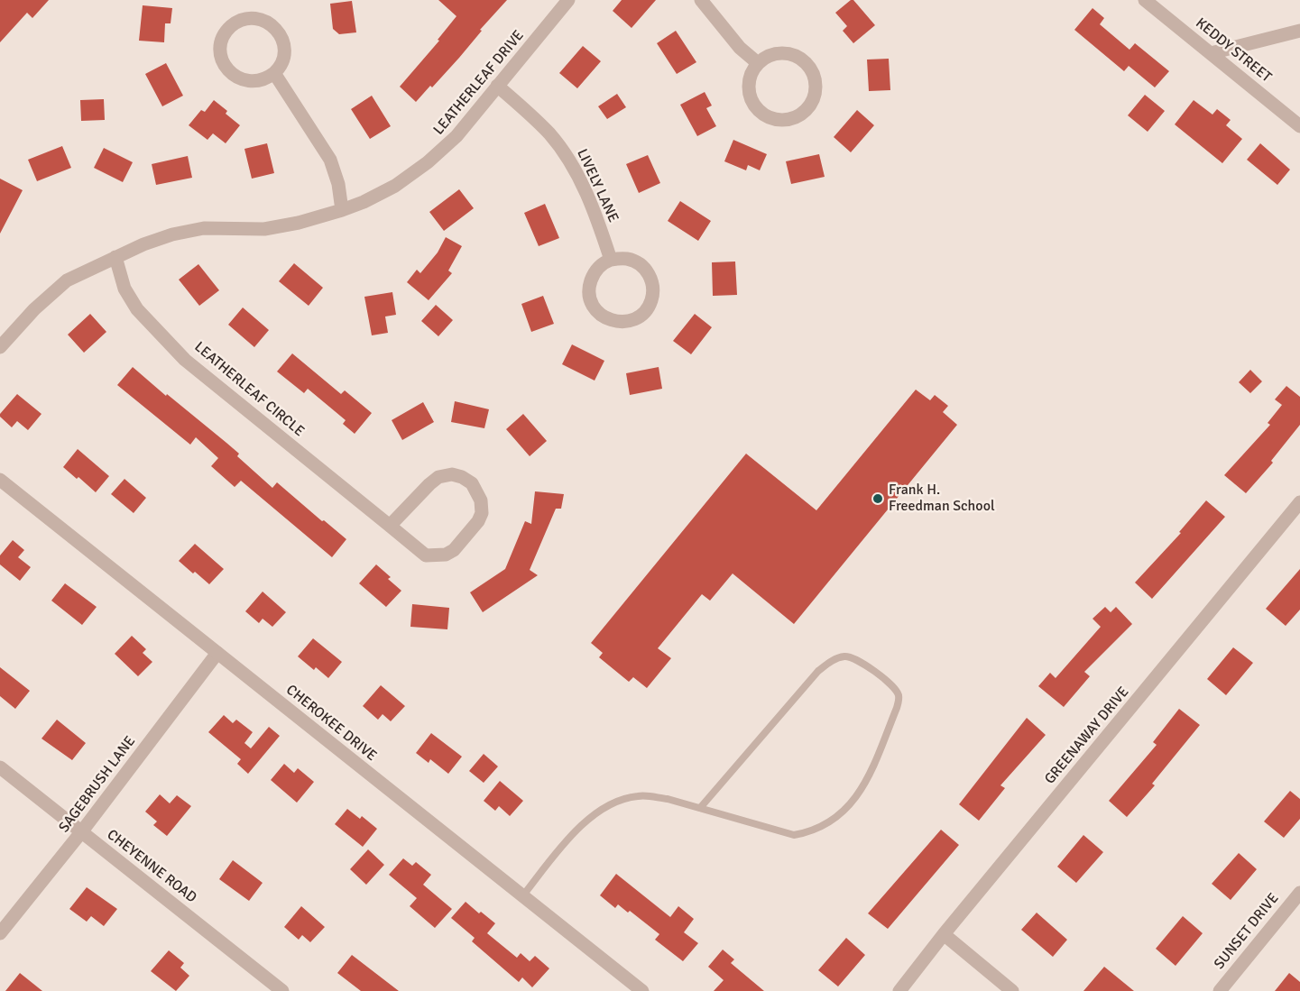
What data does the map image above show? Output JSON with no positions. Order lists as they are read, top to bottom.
{
  "streets": {
    "street": [
      "KEDDY STREET",
      "LEATHERLEAF DRIVE",
      "LIVELY LANE",
      "LEATHERLEAF CIRCLE",
      "CHEROKEE DRIVE",
      "GREENAWAY DRIVE",
      "SAGEBRUSH LANE",
      "CHEYENNE ROAD",
      "SUNSET DRIVE"
    ]
  },
  "crossings": [
    ["LEATHERLEAF DRIVE", "LIVELY LANE"],
    ["LEATHERLEAF DRIVE", "LEATHERLEAF CIRCLE"],
    ["CHEROKEE DRIVE", "SAGEBRUSH LANE"],
    ["SAGEBRUSH LANE", "CHEYENNE ROAD"]
  ],
  "places": ["Frank H. Freedman School"]
}
